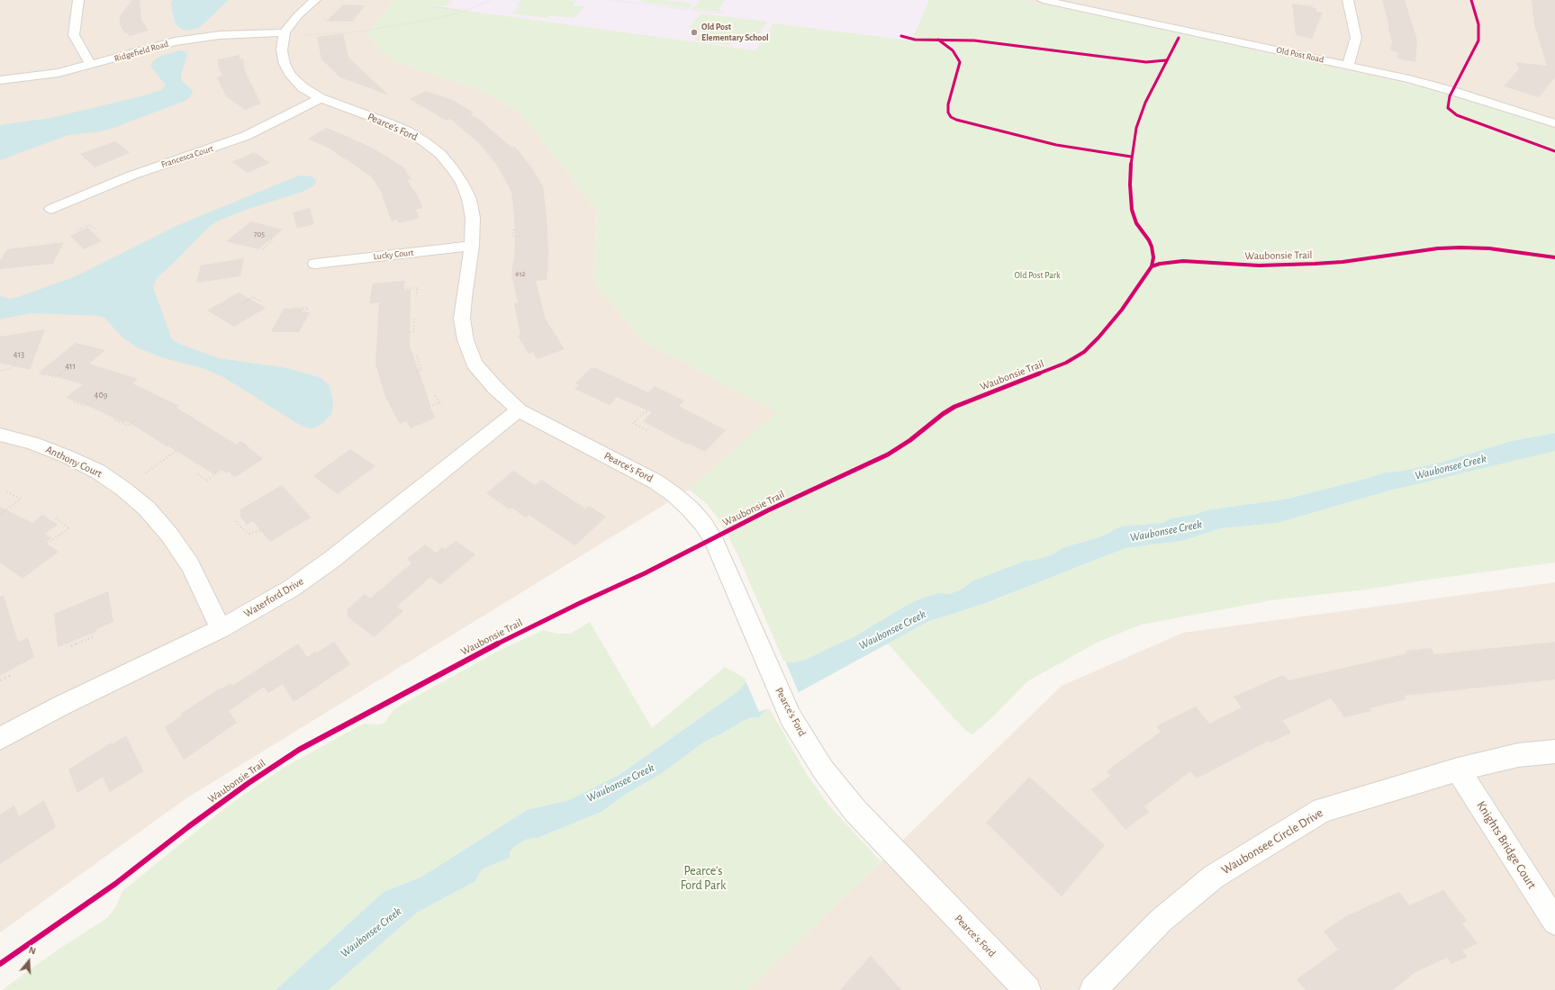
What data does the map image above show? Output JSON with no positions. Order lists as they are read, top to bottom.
{
  "streets": {
    "street": [
      "Ridgefield Road",
      "Old Post Road",
      "Pearce's Ford",
      "Francesca Court",
      "Lucky Court",
      "Anthony Court",
      "Waterford Drive",
      "Waubonsee Circle Drive",
      "Knights Bridge Court"
    ],
    "cycle path": ["Waubonsie Trail"]
  },
  "crossings": [
    ["Ridgefield Road", "Pearce's Ford"],
    ["Pearce's Ford", "Francesca Court"],
    ["Pearce's Ford", "Lucky Court"],
    ["Pearce's Ford", "Waterford Drive"],
    ["Anthony Court", "Waterford Drive"],
    ["Waubonsee Circle Drive", "Knights Bridge Court"]
  ],
  "water": ["Waubonsee Creek"],
  "parks": ["Old Post Park", "Pearce's Ford Park"],
  "places": ["Old Post Elementary School"],
  "house_numbers": [
    "705",
    "612",
    "413",
    "411",
    "409"
  ],
  "north": "top"
}
